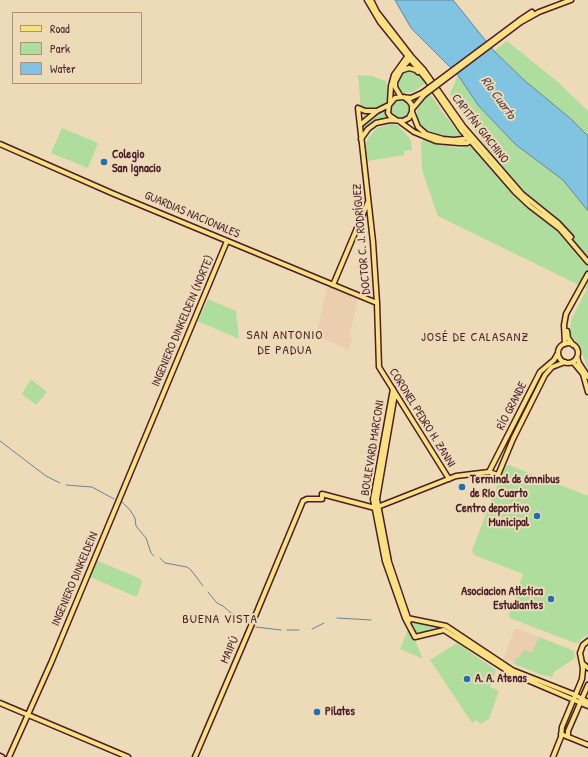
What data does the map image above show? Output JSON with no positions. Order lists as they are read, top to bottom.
{
  "streets": {
    "main road": [
      "CAPITÁN GIACHINO",
      "GUARDIAS NACIONALES",
      "DOCTOR C. J. RODRÍGUEZ",
      "INGENIERO DINKELDEIN (NORTE)",
      "RÍO GRANDE",
      "CORONEL PEDRO H. ZANNI",
      "BOULEVARD MARCONI",
      "INGENIERO DINKELDEIN",
      "MAIPÚ"
    ]
  },
  "crossings": [
    ["GUARDIAS NACIONALES", "DOCTOR C. J. RODRÍGUEZ"],
    ["GUARDIAS NACIONALES", "INGENIERO DINKELDEIN (NORTE)"],
    ["DOCTOR C. J. RODRÍGUEZ", "CORONEL PEDRO H. ZANNI"],
    ["INGENIERO DINKELDEIN (NORTE)", "INGENIERO DINKELDEIN"],
    ["CORONEL PEDRO H. ZANNI", "BOULEVARD MARCONI"],
    ["BOULEVARD MARCONI", "MAIPÚ"]
  ],
  "districts": ["SAN ANTONIO DE PADUA", "JOSÉ DE CALASANZ", "BUENA VISTA"],
  "water": ["Río Cuarto"],
  "places": [
    "Colegio San Ignacio",
    "Terminal de ómnibus de Río Cuarto",
    "Centro deportivo Municipal",
    "Asociacion Atletica Estudiantes",
    "A. A. Atenas",
    "Pilates"
  ],
  "legend": ["Road", "Park", "Water"]
}
